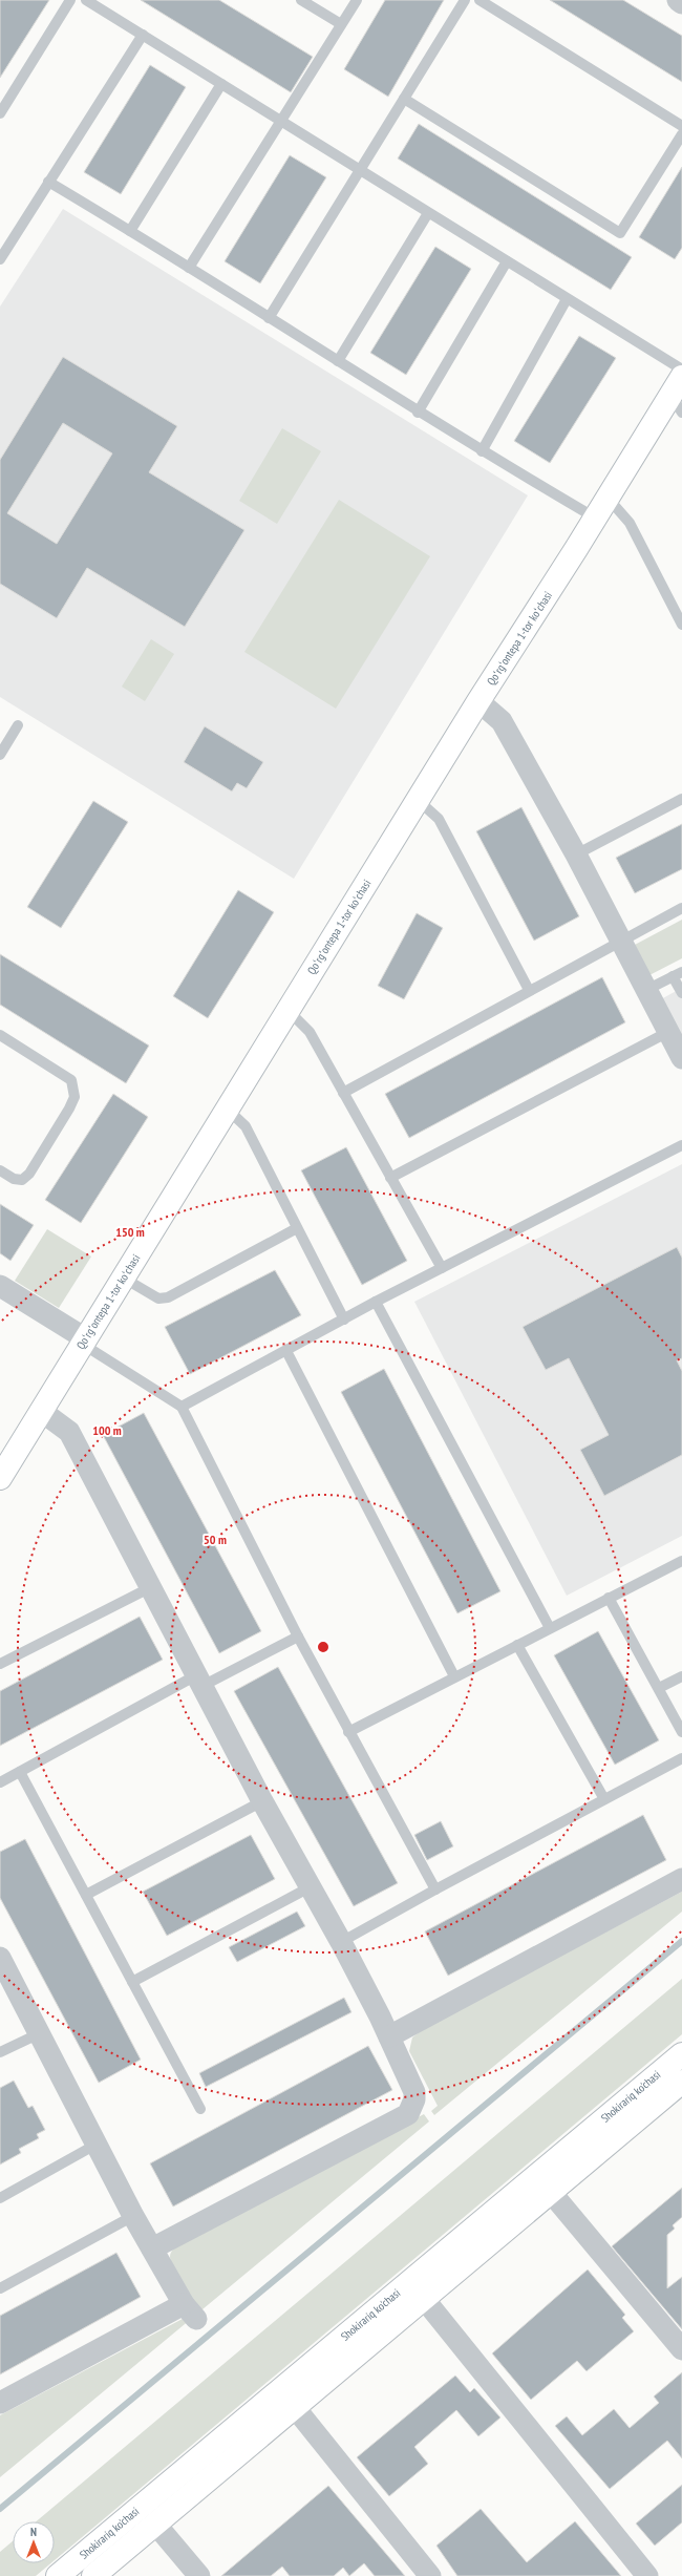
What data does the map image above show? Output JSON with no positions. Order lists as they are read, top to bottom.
{
  "streets": {
    "street": ["Qoʻrgʻontepa 1-tor koʻchasi", "Shokirariq ko'chasi"]
  },
  "north": "top",
  "rings": ["150 m", "100 m", "50 m"]
}
